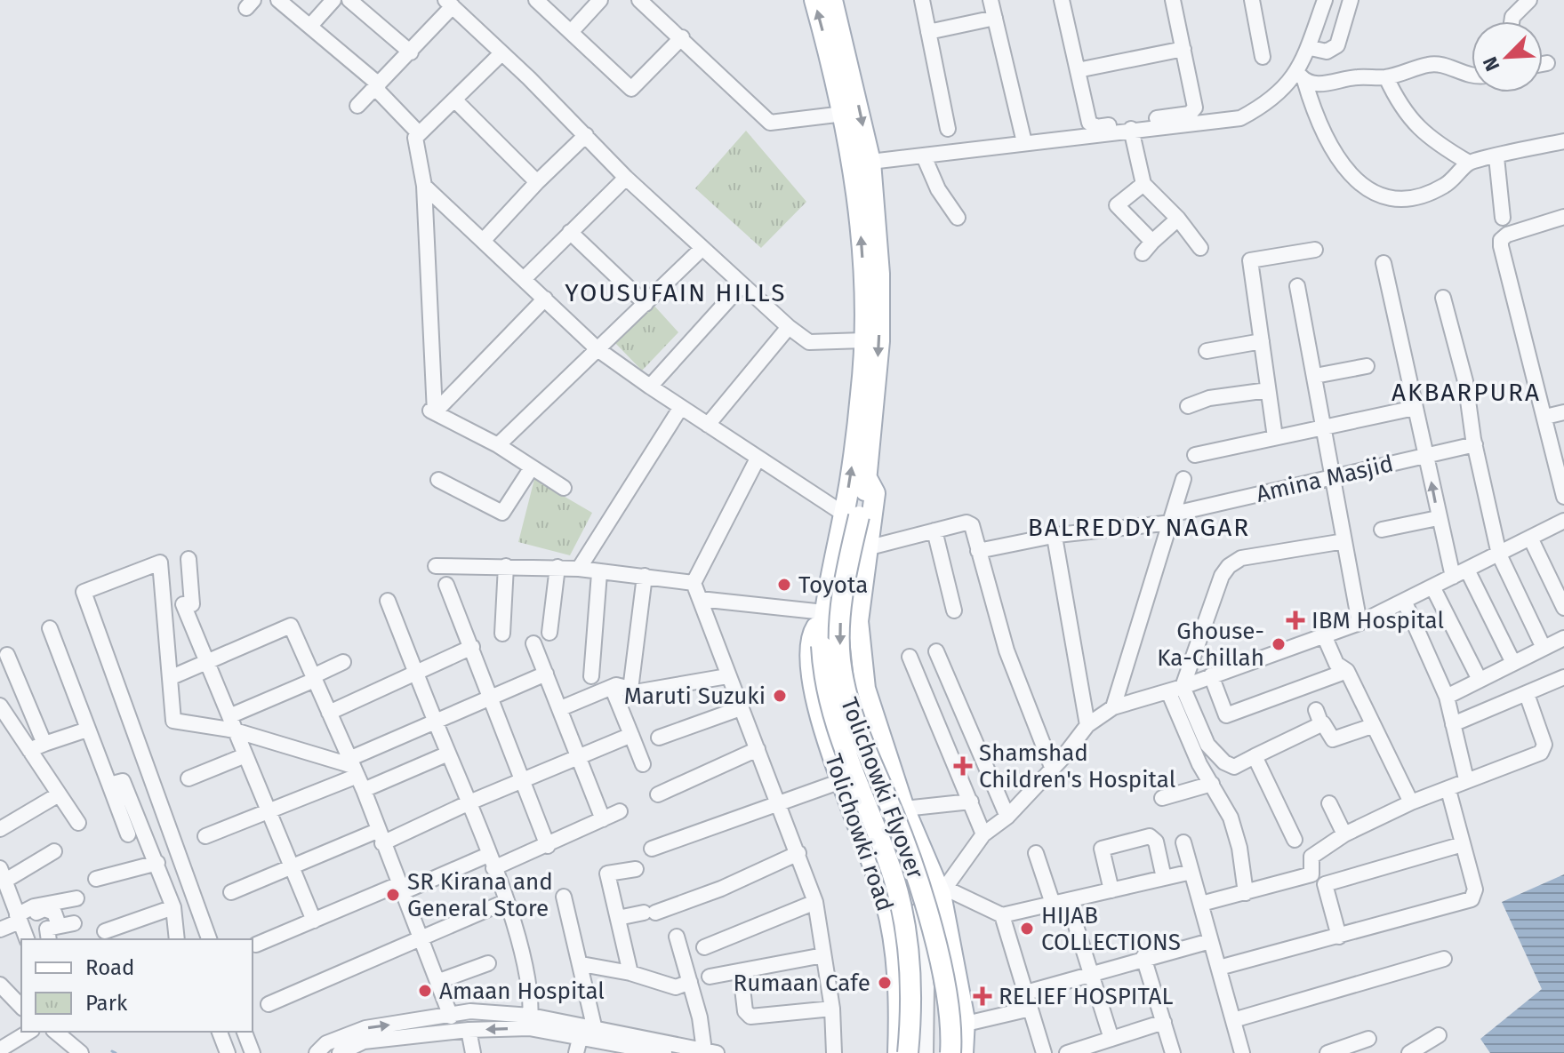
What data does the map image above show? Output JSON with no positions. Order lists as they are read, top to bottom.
{
  "streets": {
    "main road": ["Tolichowki Flyover", "Tolichowki road"],
    "street": ["Amina Masjid"]
  },
  "crossings": [
    ["Tolichowki Flyover", "Tolichowki road"]
  ],
  "districts": ["YOUSUFAIN HILLS", "AKBARPURA", "BALREDDY NAGAR"],
  "places": {
    "other": [
      "Toyota",
      "Ghouse- Ka-Chillah",
      "Maruti Suzuki",
      "SR Kirana and General Store",
      "HIJAB COLLECTIONS",
      "Rumaan Cafe",
      "Amaan Hospital"
    ],
    "health": ["IBM Hospital", "Shamshad Children's Hospital", "RELIEF HOSPITAL"]
  },
  "legend": ["Road", "Park"],
  "north": "bottom left"
}
